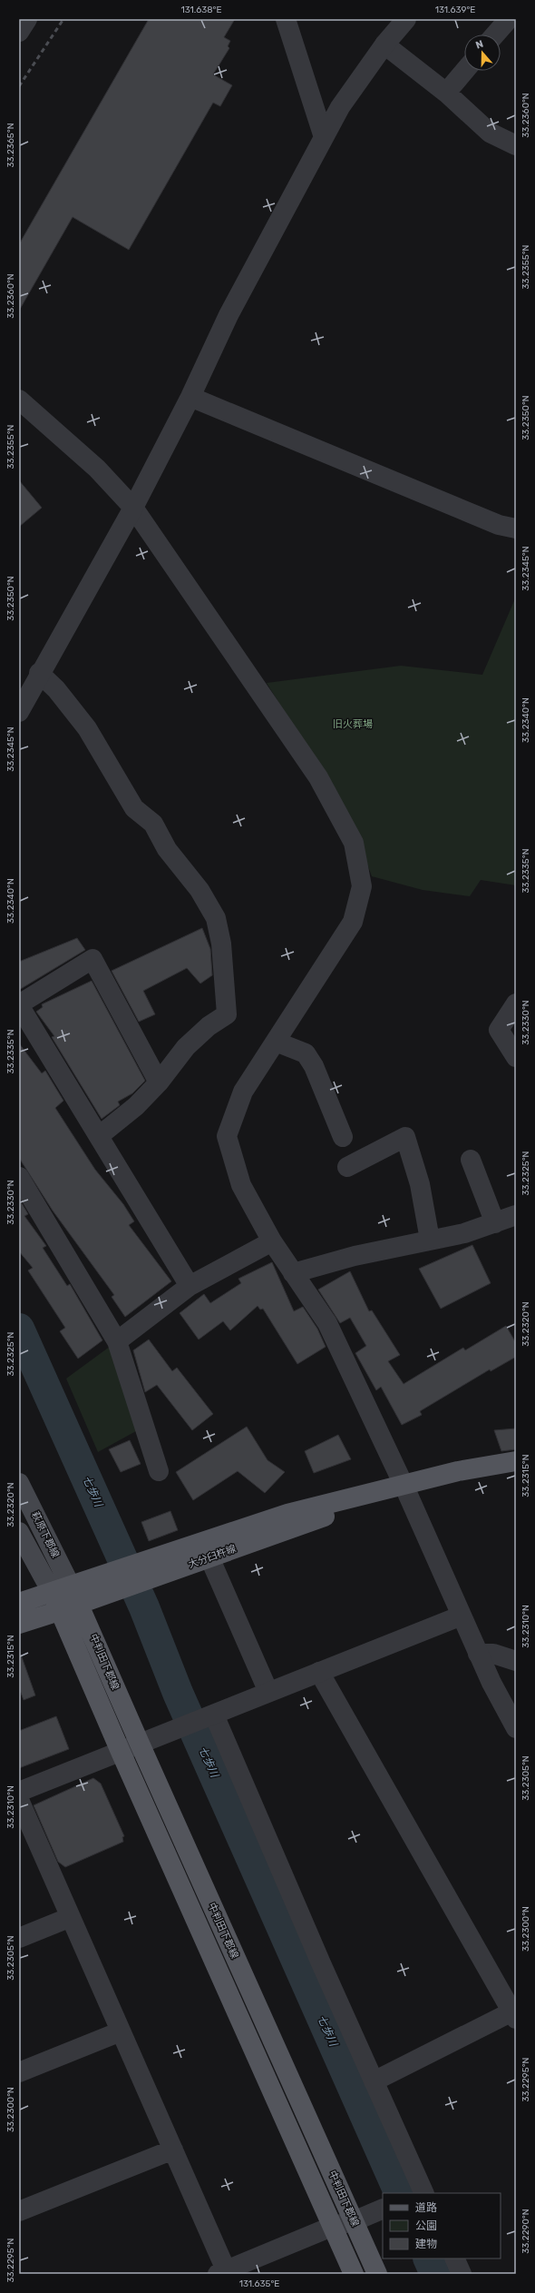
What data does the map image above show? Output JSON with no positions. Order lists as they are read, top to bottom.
{
  "streets": {
    "main road": ["萩原下郡線", "大分臼杵線", "中判田下郡線"]
  },
  "crossings": [
    ["萩原下郡線", "大分臼杵線"],
    ["萩原下郡線", "中判田下郡線"],
    ["大分臼杵線", "中判田下郡線"]
  ],
  "water": ["七歩川"],
  "parks": ["旧火葬場"],
  "legend": ["道路", "公園", "建物"],
  "north": "top",
  "coordinates": [
    "131.638°E",
    "131.639°E",
    "33.2360°N",
    "33.2365°N",
    "33.2355°N",
    "33.2350°N",
    "33.2345°N",
    "33.2340°N",
    "33.2335°N",
    "33.2330°N",
    "33.2325°N",
    "33.2320°N",
    "33.2315°N",
    "33.2310°N",
    "33.2305°N",
    "33.2300°N",
    "33.2295°N",
    "33.2290°N",
    "131.635°E"
  ]
}
